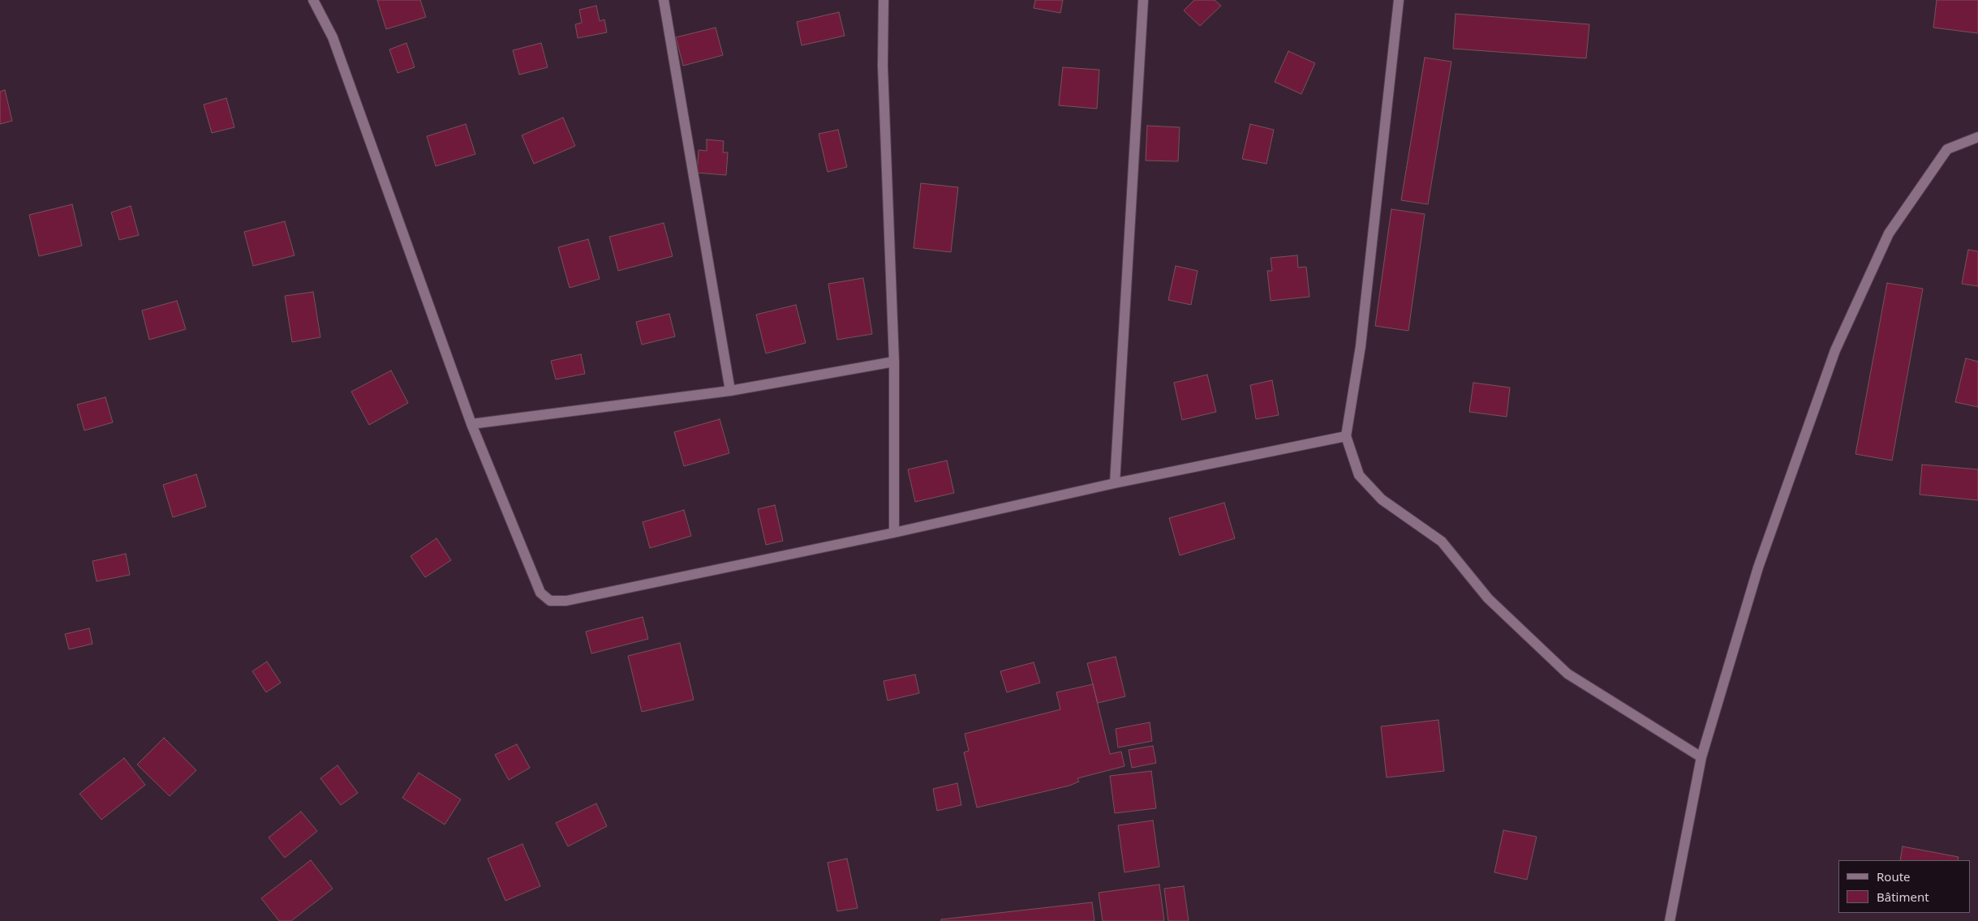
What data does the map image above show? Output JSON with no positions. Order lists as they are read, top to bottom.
{
  "legend": ["Route", "Bâtiment"]
}
